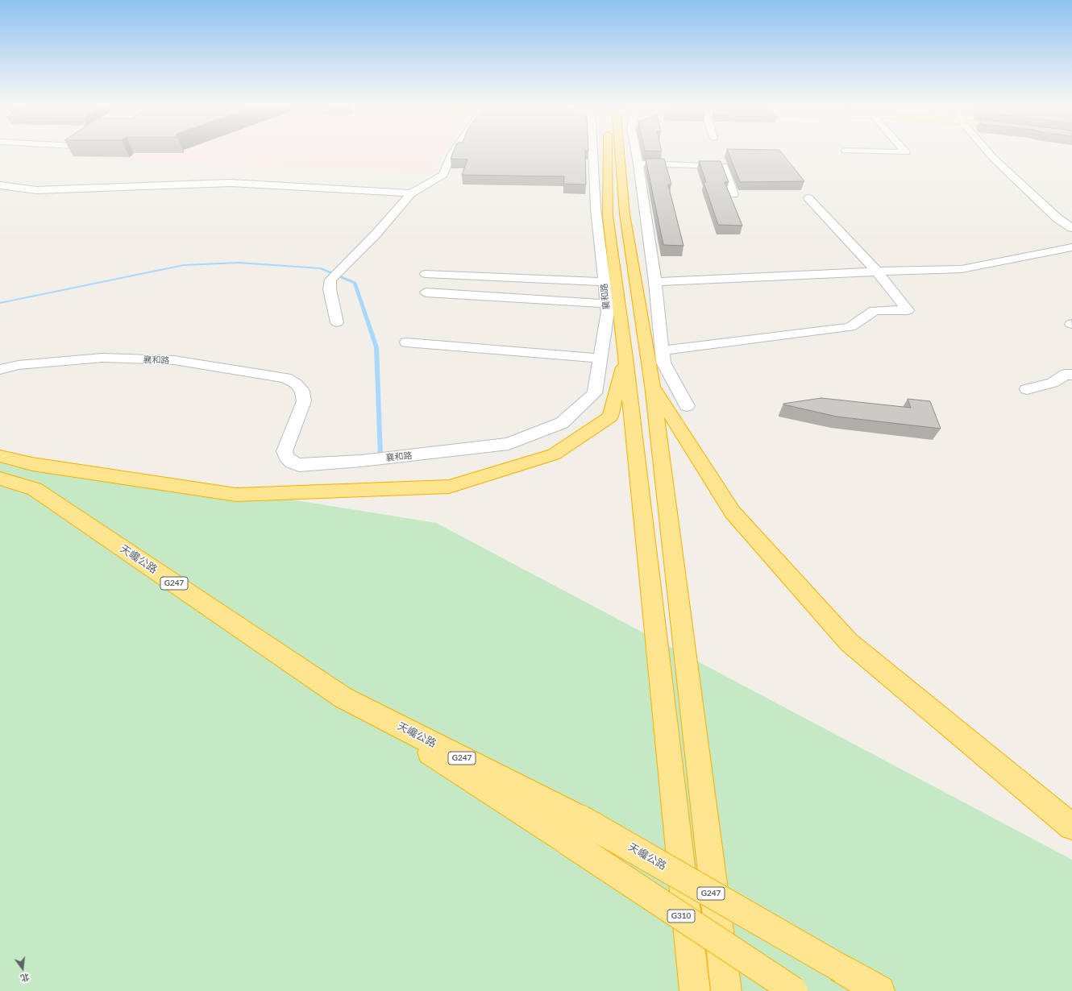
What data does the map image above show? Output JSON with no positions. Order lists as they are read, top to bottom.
{
  "streets": {
    "highway": ["天巉公路", "G247", "G310"],
    "street": ["襄和路"]
  },
  "crossings": [
    ["天巉公路", "G310"]
  ],
  "north": "bottom"
}
